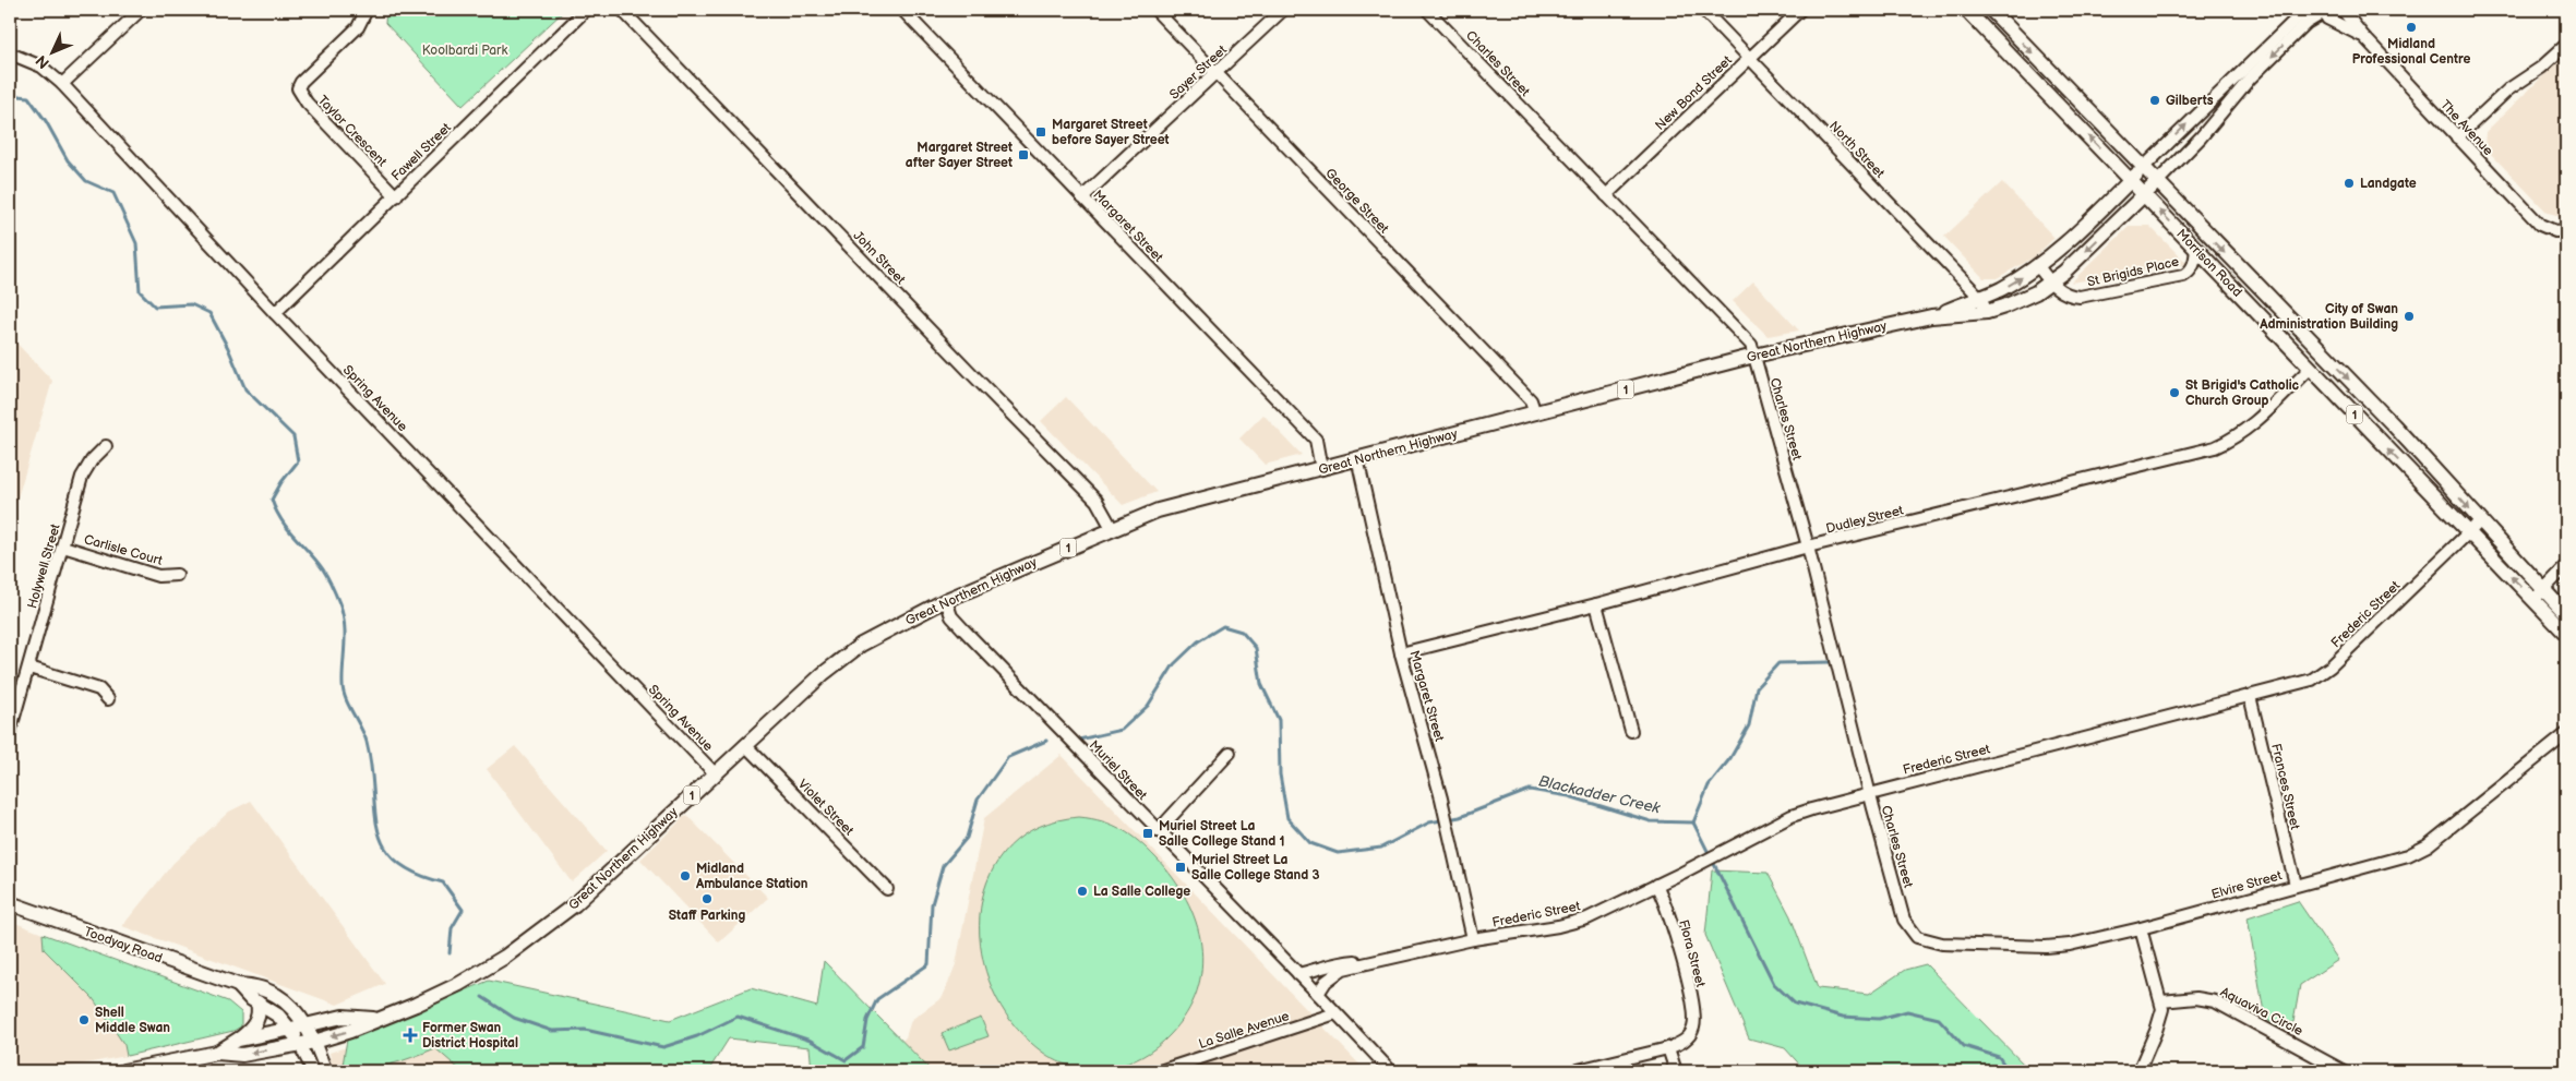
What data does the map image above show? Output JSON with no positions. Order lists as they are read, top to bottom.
{
  "streets": {
    "main road": [
      "Morrison Road",
      "Great Northern Highway",
      "1",
      "Toodyay Road"
    ],
    "street": [
      "Charles Street",
      "Sayer Street",
      "New Bond Street",
      "The Avenue",
      "Taylor Crescent",
      "North Street",
      "Fawell Street",
      "George Street",
      "Margaret Street",
      "John Street",
      "St Brigids Place",
      "Spring Avenue",
      "Dudley Street",
      "Carlisle Court",
      "Holywell Street",
      "Frederic Street",
      "Muriel Street",
      "Frances Street",
      "Violet Street",
      "Elvire Street",
      "Flora Street",
      "Aquaviva Circle",
      "La Salle Avenue"
    ]
  },
  "crossings": [
    ["Charles Street", "New Bond Street"],
    ["Charles Street", "Great Northern Highway"],
    ["Charles Street", "Dudley Street"],
    ["Charles Street", "Frederic Street"],
    ["Charles Street", "Elvire Street"],
    ["Sayer Street", "George Street"],
    ["Sayer Street", "Margaret Street"],
    ["New Bond Street", "North Street"],
    ["Taylor Crescent", "Fawell Street"],
    ["North Street", "Great Northern Highway"],
    ["Fawell Street", "Spring Avenue"],
    ["George Street", "Great Northern Highway"],
    ["Margaret Street", "Great Northern Highway"],
    ["Margaret Street", "Dudley Street"],
    ["Margaret Street", "Frederic Street"],
    ["John Street", "Great Northern Highway"],
    ["Morrison Road", "St Brigids Place"],
    ["Morrison Road", "Great Northern Highway"],
    ["Morrison Road", "Dudley Street"],
    ["Morrison Road", "Frederic Street"],
    ["St Brigids Place", "Great Northern Highway"],
    ["Great Northern Highway", "Spring Avenue"],
    ["Great Northern Highway", "Muriel Street"],
    ["Great Northern Highway", "Violet Street"],
    ["Great Northern Highway", "Toodyay Road"],
    ["Carlisle Court", "Holywell Street"],
    ["Frederic Street", "Muriel Street"],
    ["Frederic Street", "Frances Street"],
    ["Frederic Street", "Flora Street"],
    ["Muriel Street", "La Salle Avenue"],
    ["Frances Street", "Elvire Street"]
  ],
  "water": ["Blackadder Creek"],
  "parks": ["Koolbardi Park"],
  "places": {
    "other": [
      "Midland Professional Centre",
      "Gilberts",
      "Landgate",
      "City of Swan Administration Building",
      "St Brigid's Catholic Church Group",
      "Midland Ambulance Station",
      "La Salle College",
      "Staff Parking",
      "Shell Middle Swan"
    ],
    "transit": [
      "Margaret Street before Sayer Street",
      "Margaret Street after Sayer Street",
      "Muriel Street La Salle College Stand 1",
      "Muriel Street La Salle College Stand 3"
    ],
    "health": ["Former Swan District Hospital"]
  },
  "north": "bottom left"
}
